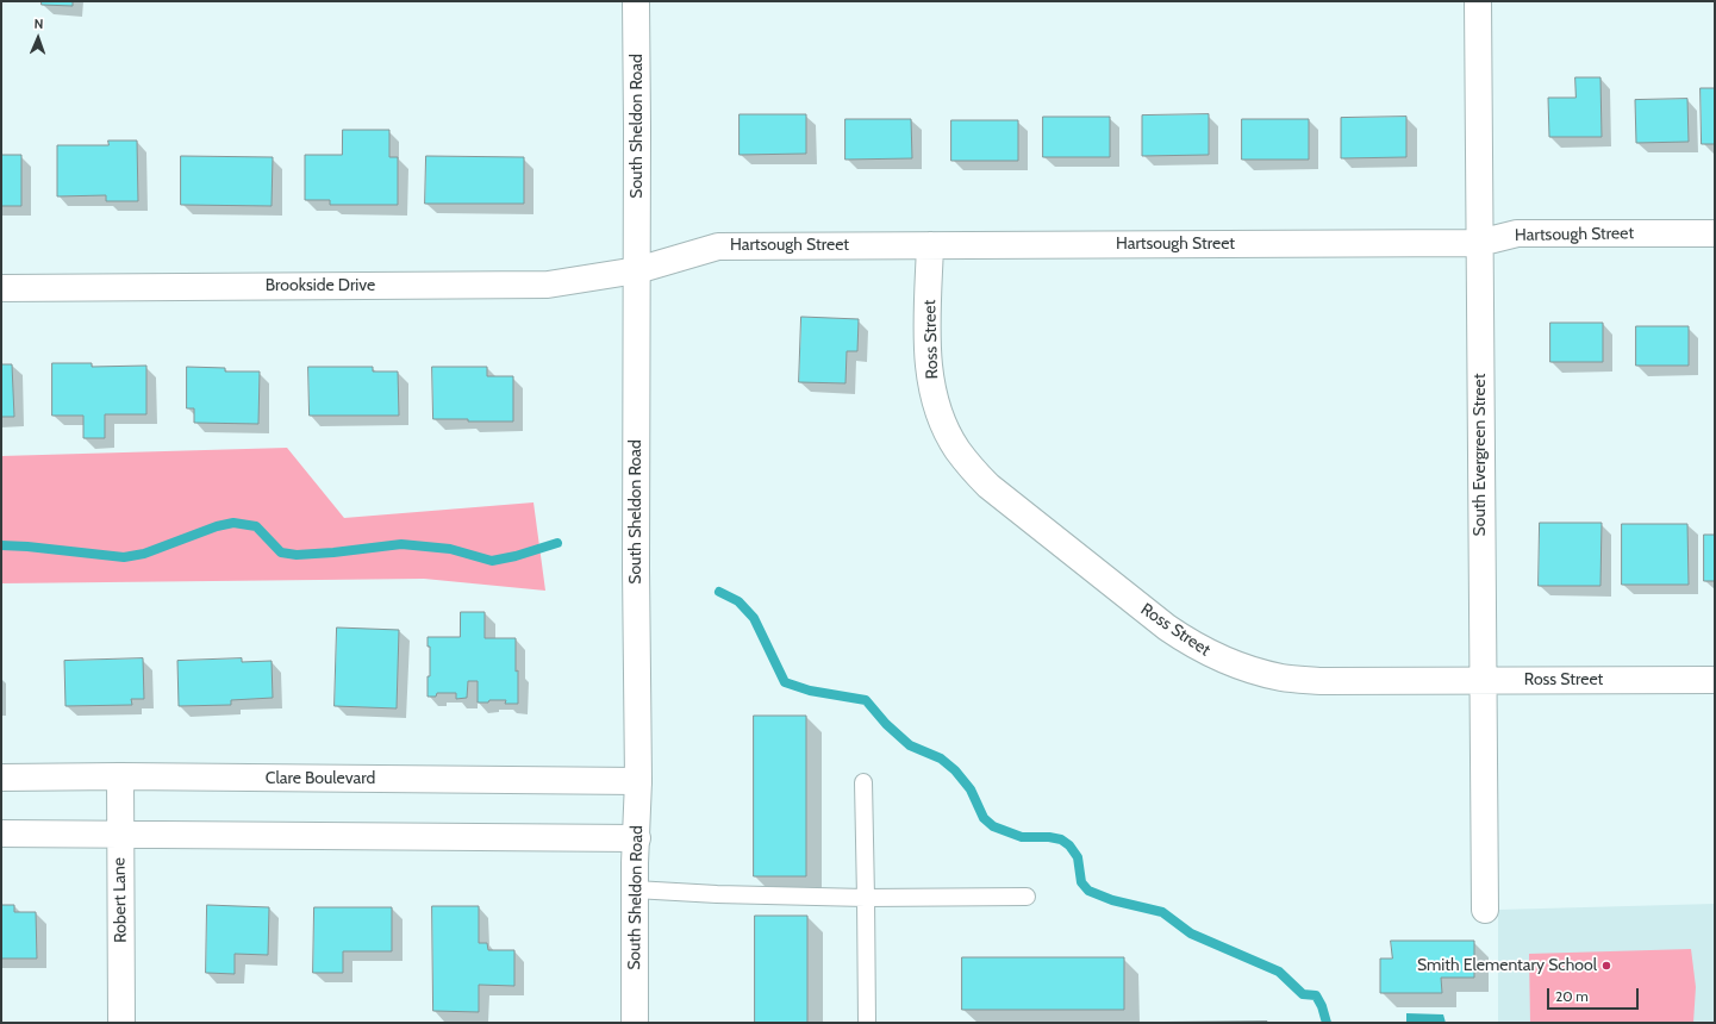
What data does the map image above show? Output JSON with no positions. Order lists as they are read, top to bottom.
{
  "streets": {
    "street": [
      "South Sheldon Road",
      "Hartsough Street",
      "Brookside Drive",
      "Ross Street",
      "South Evergreen Street",
      "Clare Boulevard",
      "Robert Lane"
    ]
  },
  "crossings": [
    ["South Sheldon Road", "Hartsough Street"],
    ["South Sheldon Road", "Brookside Drive"],
    ["South Sheldon Road", "Clare Boulevard"],
    ["Hartsough Street", "Brookside Drive"],
    ["Hartsough Street", "Ross Street"],
    ["Hartsough Street", "South Evergreen Street"],
    ["Ross Street", "South Evergreen Street"],
    ["Clare Boulevard", "Robert Lane"]
  ],
  "places": ["Smith Elementary School"],
  "scale_bar": "20 m",
  "north": "top"
}
